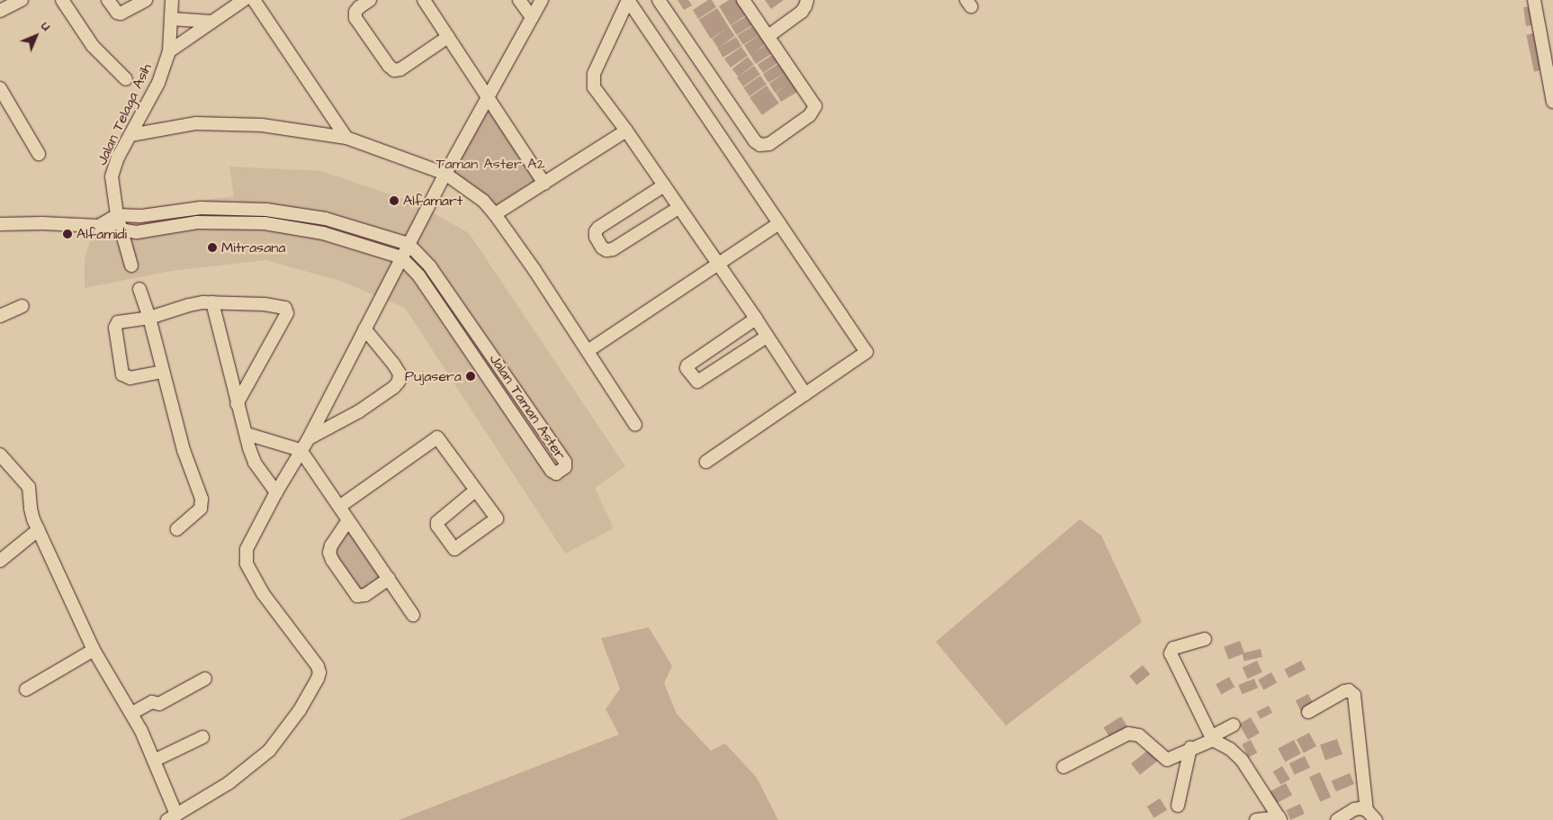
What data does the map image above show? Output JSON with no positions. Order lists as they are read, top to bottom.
{
  "streets": {
    "street": ["Jalan Telaga Asih", "Jalan Taman Aster"]
  },
  "crossings": [
    ["Jalan Telaga Asih", "Jalan Taman Aster"]
  ],
  "parks": ["Taman Aster A2"],
  "places": [
    "Alfamart",
    "Alfamidi",
    "Mitrasana",
    "Pujasera"
  ],
  "north": "top right"
}
